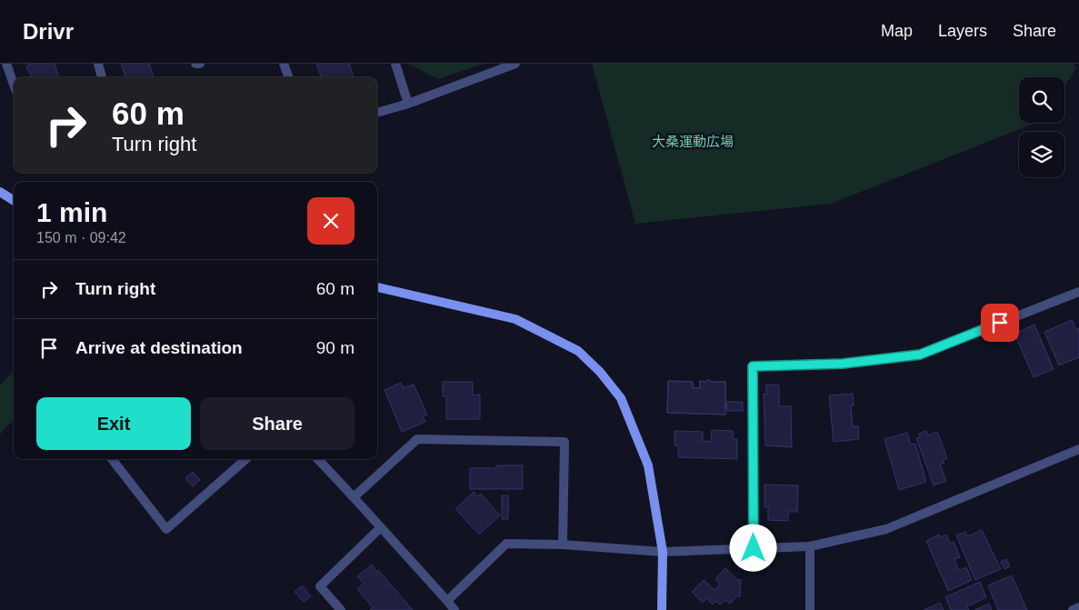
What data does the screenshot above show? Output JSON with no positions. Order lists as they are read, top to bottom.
{
  "parks": ["大桑運動広場"],
  "page": {
    "header": "Drivr",
    "nav": ["Map", "Layers", "Share"],
    "turn": ["60 m", "Turn right"],
    "heading": ["1 min", "150 m · 09:42"],
    "list": [
      {
        "name": "Turn right",
        "value": "60 m"
      },
      {
        "name": "Arrive at destination",
        "value": "90 m"
      }
    ],
    "buttons": ["Exit", "Share"]
  }
}
